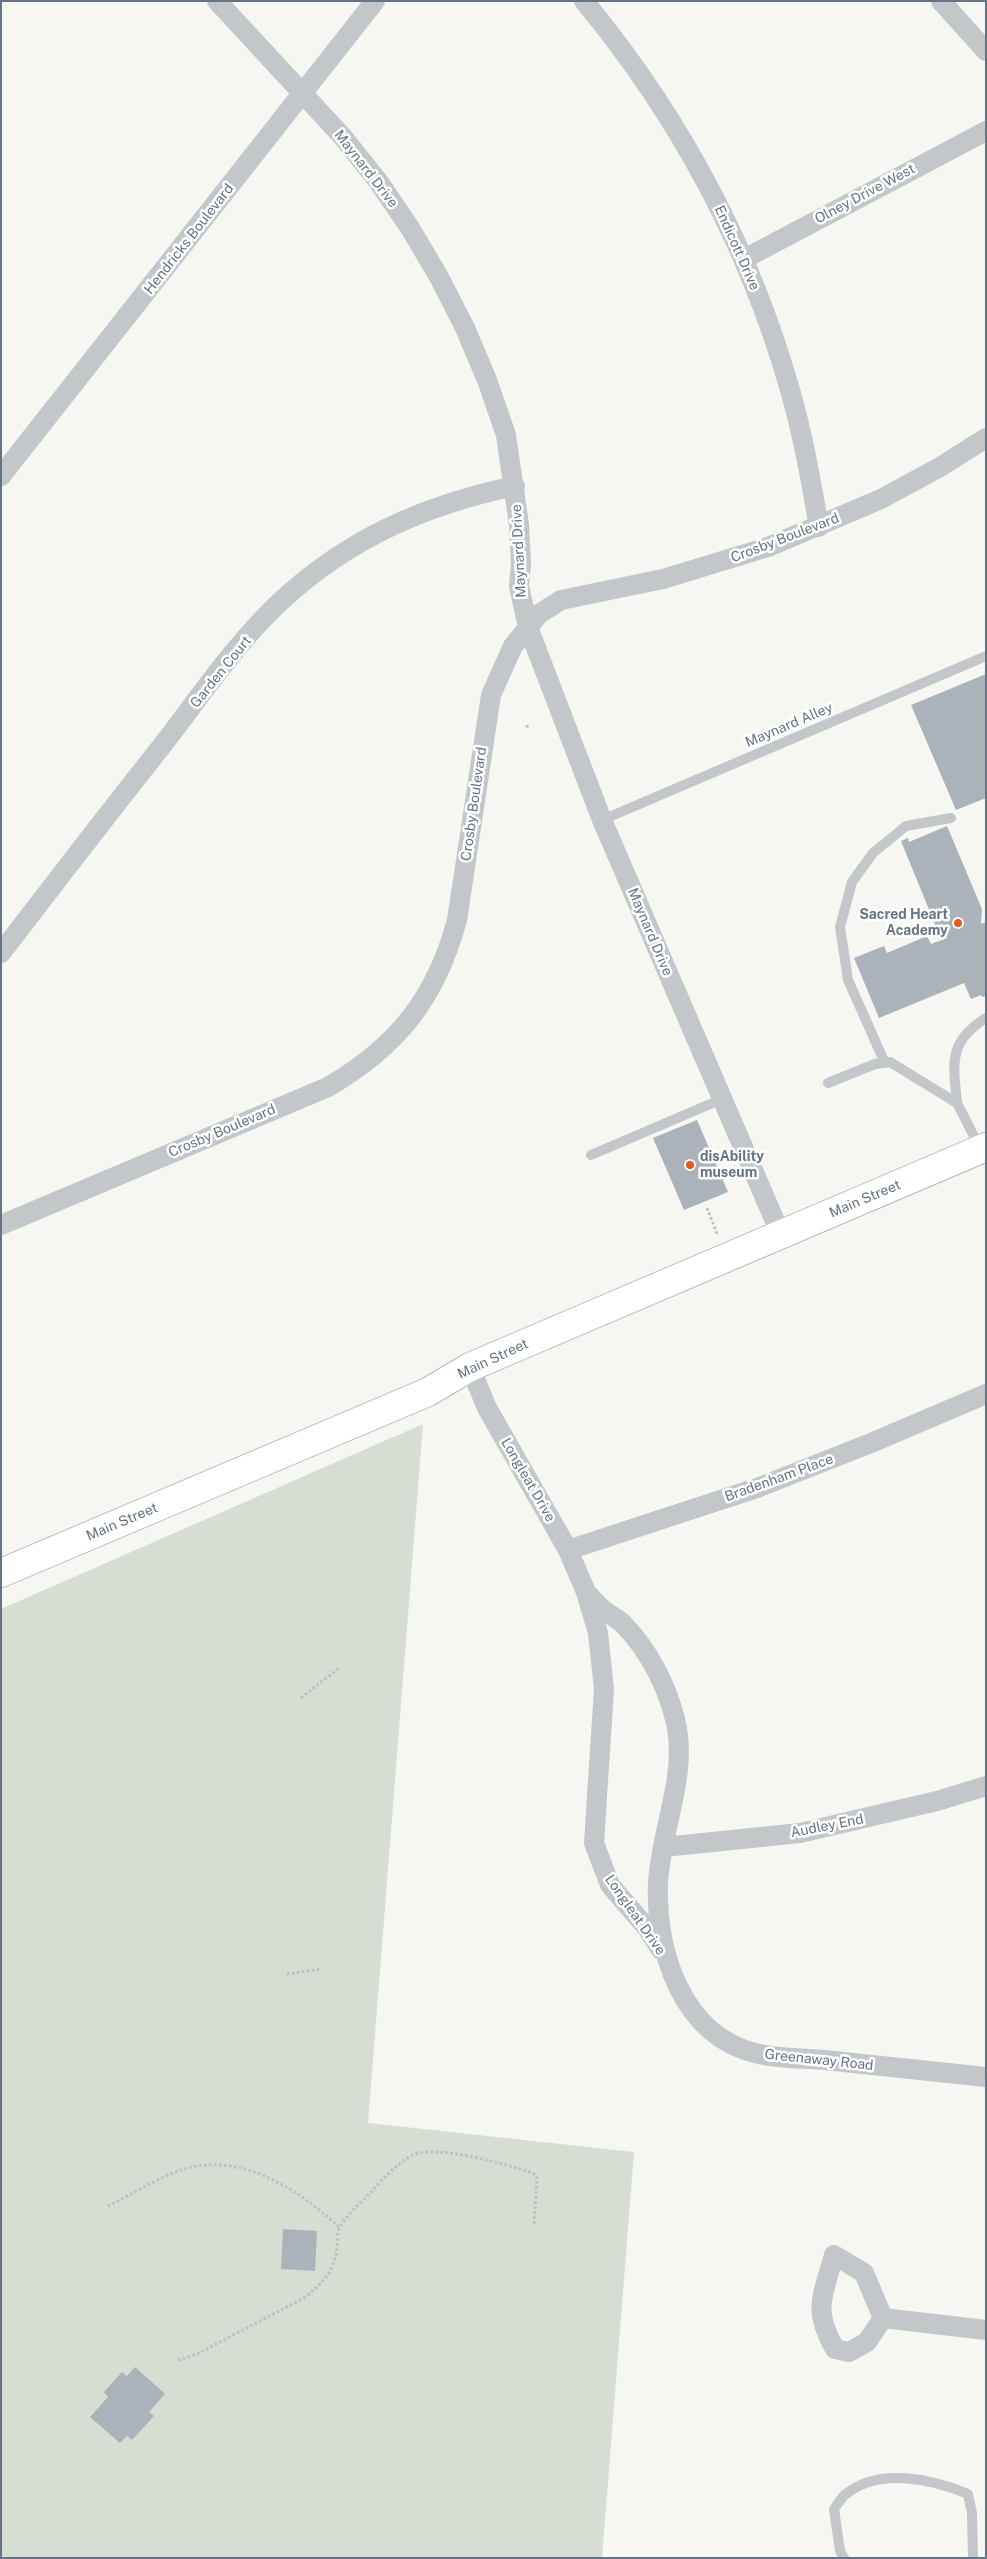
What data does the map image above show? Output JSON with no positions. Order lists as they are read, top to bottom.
{
  "streets": {
    "main road": ["Main Street"],
    "street": [
      "Maynard Drive",
      "Olney Drive West",
      "Hendricks Boulevard",
      "Endicott Drive",
      "Crosby Boulevard",
      "Garden Court",
      "Bradenham Place",
      "Longleat Drive",
      "Audley End",
      "Greenaway Road"
    ],
    "lane": ["Maynard Alley"]
  },
  "crossings": [
    ["Maynard Drive", "Hendricks Boulevard"],
    ["Maynard Drive", "Crosby Boulevard"],
    ["Maynard Drive", "Garden Court"],
    ["Maynard Drive", "Maynard Alley"],
    ["Maynard Drive", "Main Street"],
    ["Olney Drive West", "Endicott Drive"],
    ["Endicott Drive", "Crosby Boulevard"],
    ["Main Street", "Longleat Drive"],
    ["Bradenham Place", "Longleat Drive"],
    ["Longleat Drive", "Audley End"],
    ["Longleat Drive", "Greenaway Road"]
  ],
  "places": ["Sacred Heart Academy", "disAbility museum"]
}
